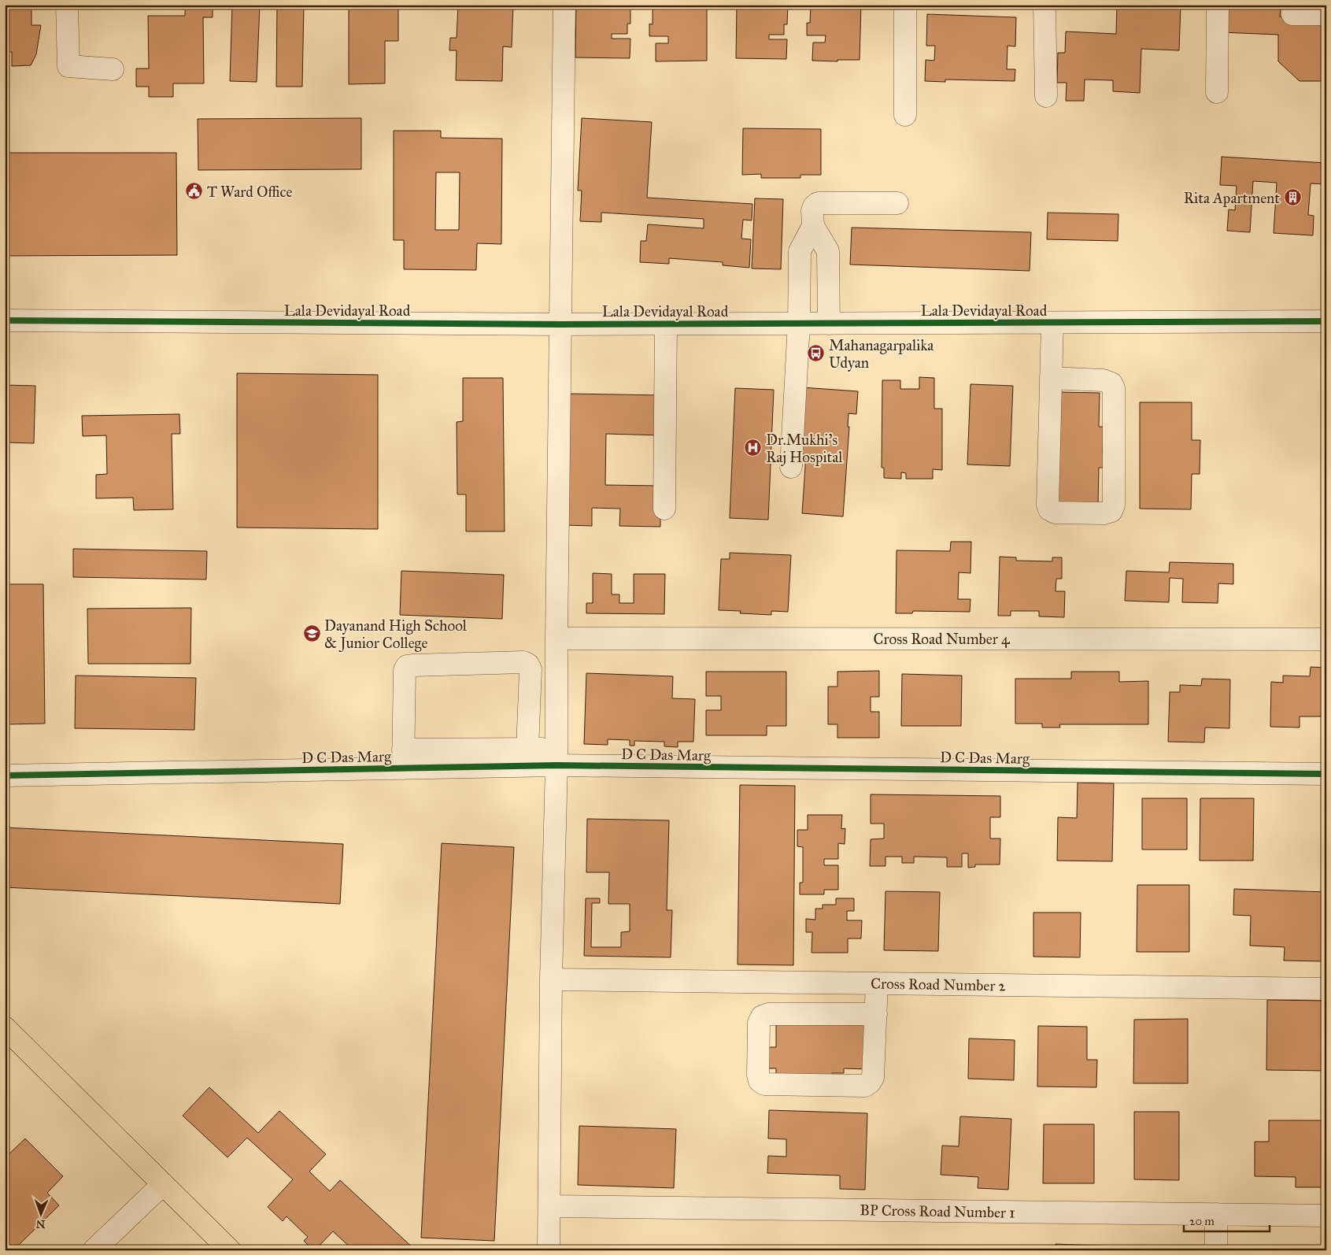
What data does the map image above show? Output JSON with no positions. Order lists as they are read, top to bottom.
{
  "streets": {
    "street": [
      "Lala Devidayal Road",
      "Cross Road Number 4",
      "D C Das Marg",
      "Cross Road Number 2",
      "BP Cross Road Number 1"
    ]
  },
  "places": {
    "public building": ["T Ward Office"],
    "building": ["Rita Apartment"],
    "bus stop": ["Mahanagarpalika Udyan"],
    "hospital": ["Dr.Mukhi's Raj Hospital"],
    "school or university": ["Dayanand High School & Junior College"]
  },
  "scale_bar": "20 m",
  "north": "bottom"
}
